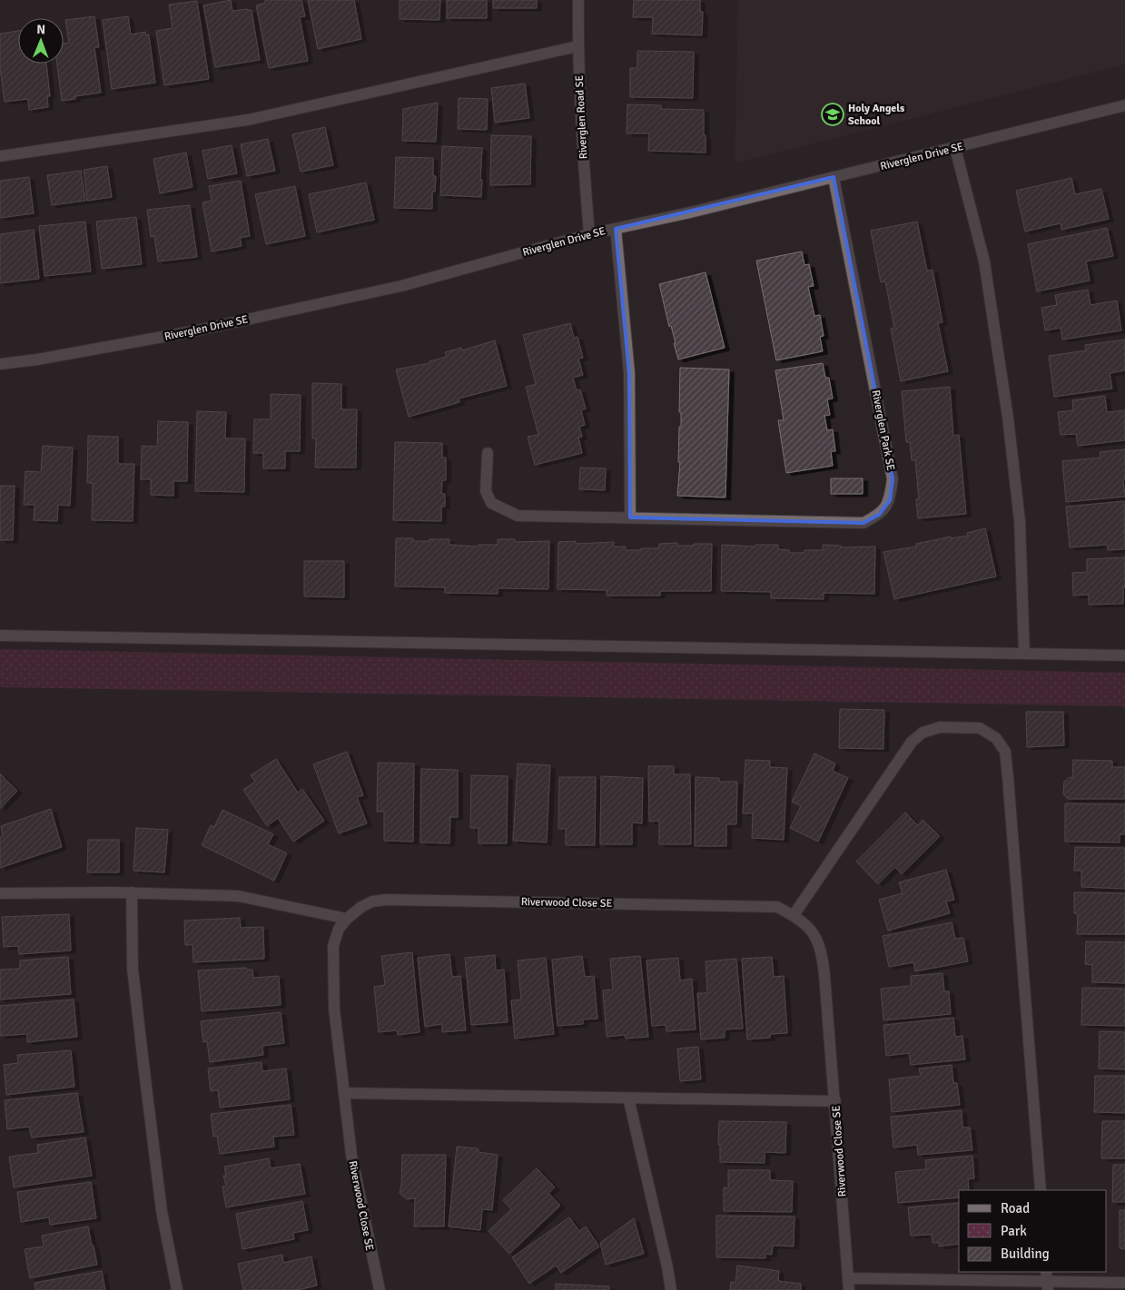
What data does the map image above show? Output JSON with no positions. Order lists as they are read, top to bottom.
{
  "streets": {
    "street": [
      "Riverglen Road SE",
      "Riverglen Drive SE",
      "Riverglen Park SE",
      "Riverwood Close SE"
    ]
  },
  "crossings": [
    ["Riverglen Road SE", "Riverglen Drive SE"],
    ["Riverglen Drive SE", "Riverglen Park SE"]
  ],
  "places": {
    "school or university": ["Holy Angels School"]
  },
  "legend": ["Road", "Park", "Building"],
  "north": "top"
}
